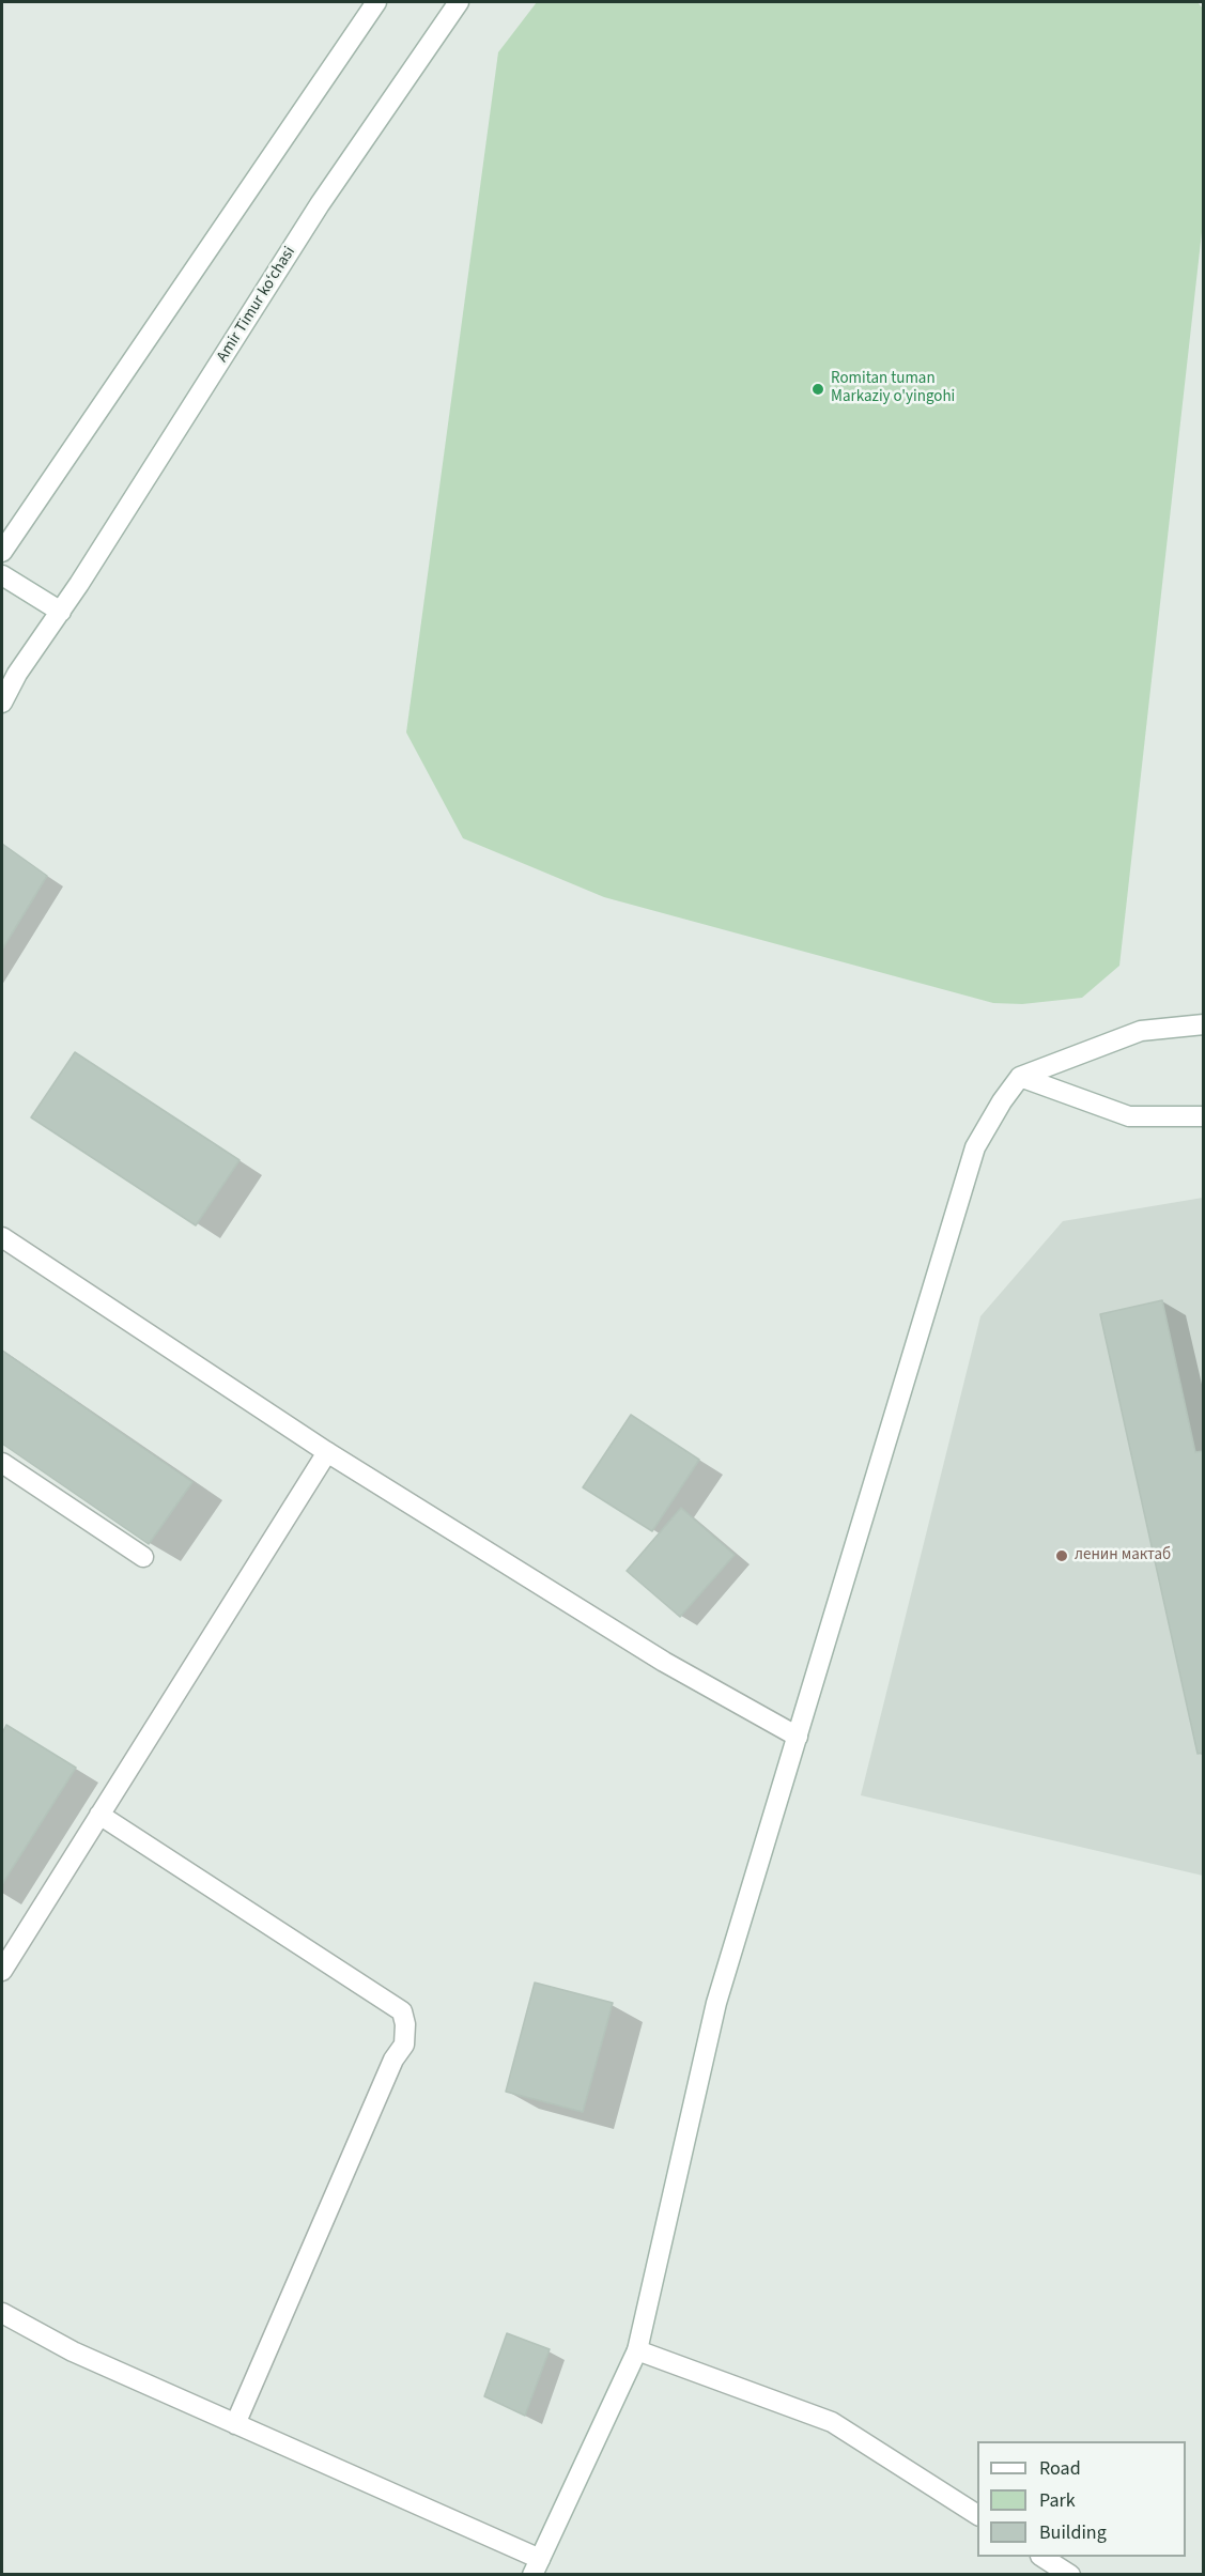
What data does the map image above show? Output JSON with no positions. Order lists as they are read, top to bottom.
{
  "streets": {
    "street": ["Amir Timur ko‘chasi"]
  },
  "places": ["Romitan tuman Markaziy o'yingohi", "ленин мактаб"],
  "legend": ["Road", "Park", "Building"]
}
